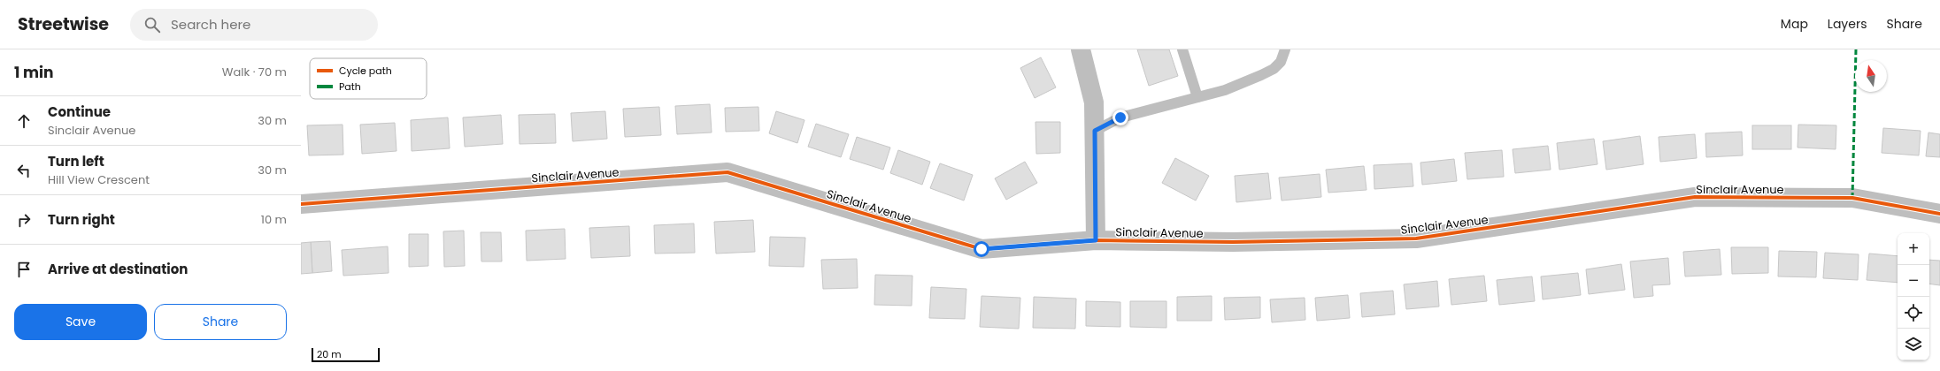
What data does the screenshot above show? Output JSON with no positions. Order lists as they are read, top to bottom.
{
  "streets": {
    "street": ["Sinclair Avenue"]
  },
  "legend": ["Cycle path", "Path"],
  "scale_bar": "20 m",
  "north": "top",
  "page": {
    "header": "Streetwise",
    "search": "Search here",
    "nav": ["Map", "Layers", "Share"],
    "heading": ["1 min", "Walk · 70 m"],
    "list": [
      ["Continue", "Sinclair Avenue", "30 m"],
      ["Turn left", "Hill View Crescent", "30 m"],
      ["Turn right", "10 m"],
      "Arrive at destination"
    ],
    "map_buttons": ["+", "−"],
    "buttons": ["Save", "Share"],
    "scale": "20 m"
  }
}
